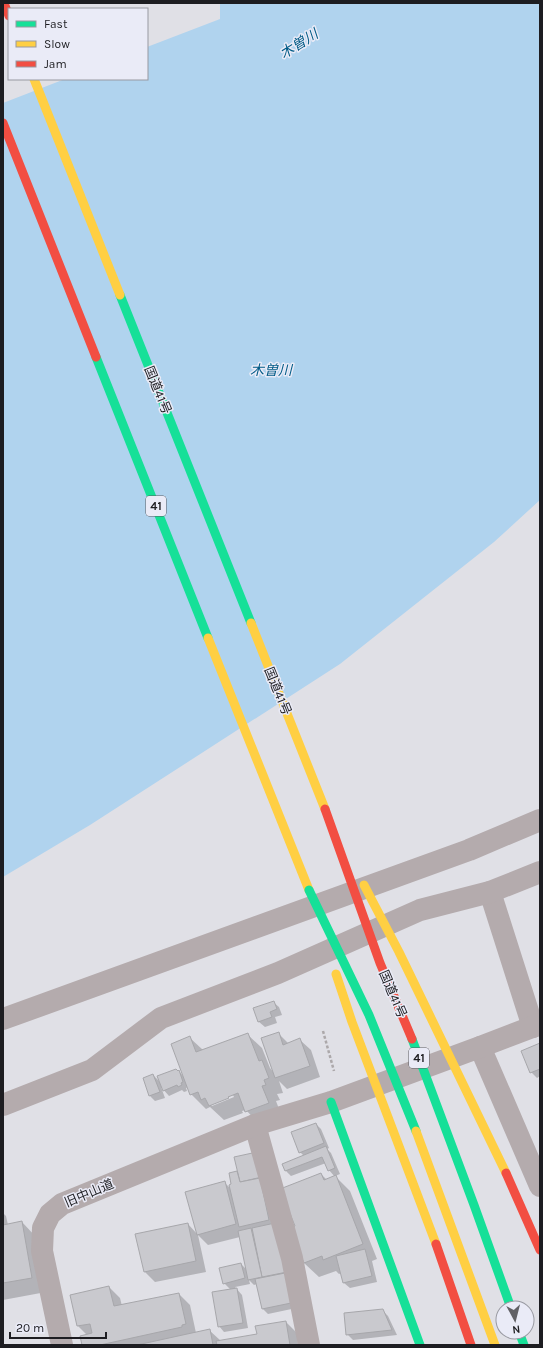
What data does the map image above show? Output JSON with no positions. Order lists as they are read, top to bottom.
{
  "streets": {
    "main road": ["国道41号", "41"],
    "street": ["旧中山道"]
  },
  "water": ["木曽川"],
  "legend": ["Fast", "Slow", "Jam"],
  "scale_bar": "20 m",
  "north": "bottom"
}
